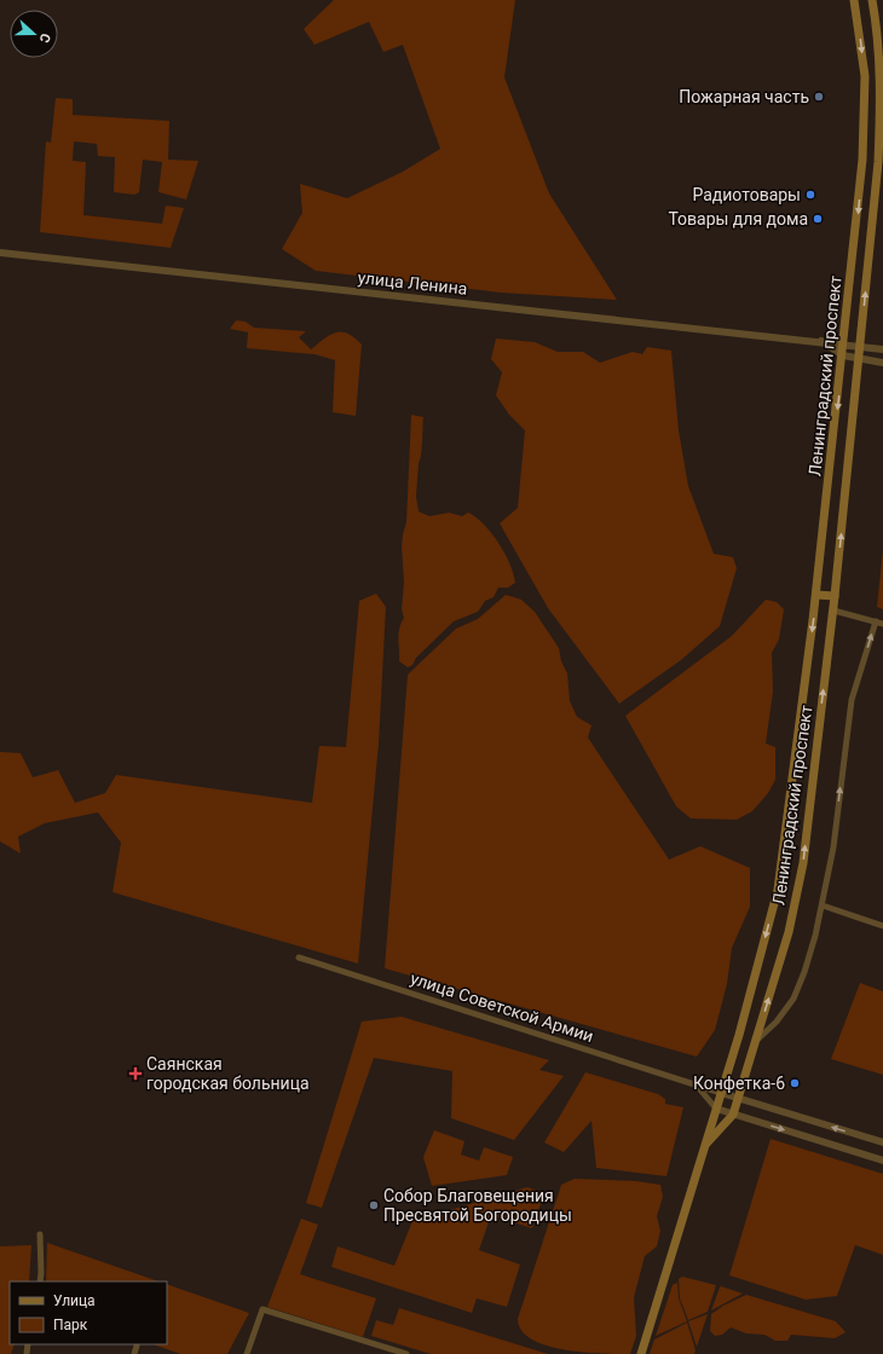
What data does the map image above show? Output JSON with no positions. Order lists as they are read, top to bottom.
{
  "streets": {
    "main road": ["Ленинградский проспект"],
    "street": ["улица Ленина", "улица Советской Армии"]
  },
  "crossings": [
    ["улица Ленина", "Ленинградский проспект"],
    ["Ленинградский проспект", "улица Советской Армии"]
  ],
  "places": {
    "other": [
      "Пожарная часть",
      "Радиотовары",
      "Товары для дома",
      "Конфетка-6",
      "Собор Благовещения Пресвятой Богородицы"
    ],
    "health": ["Саянская городская больница"]
  },
  "legend": ["Улица", "Парк"],
  "north": "right"
}
